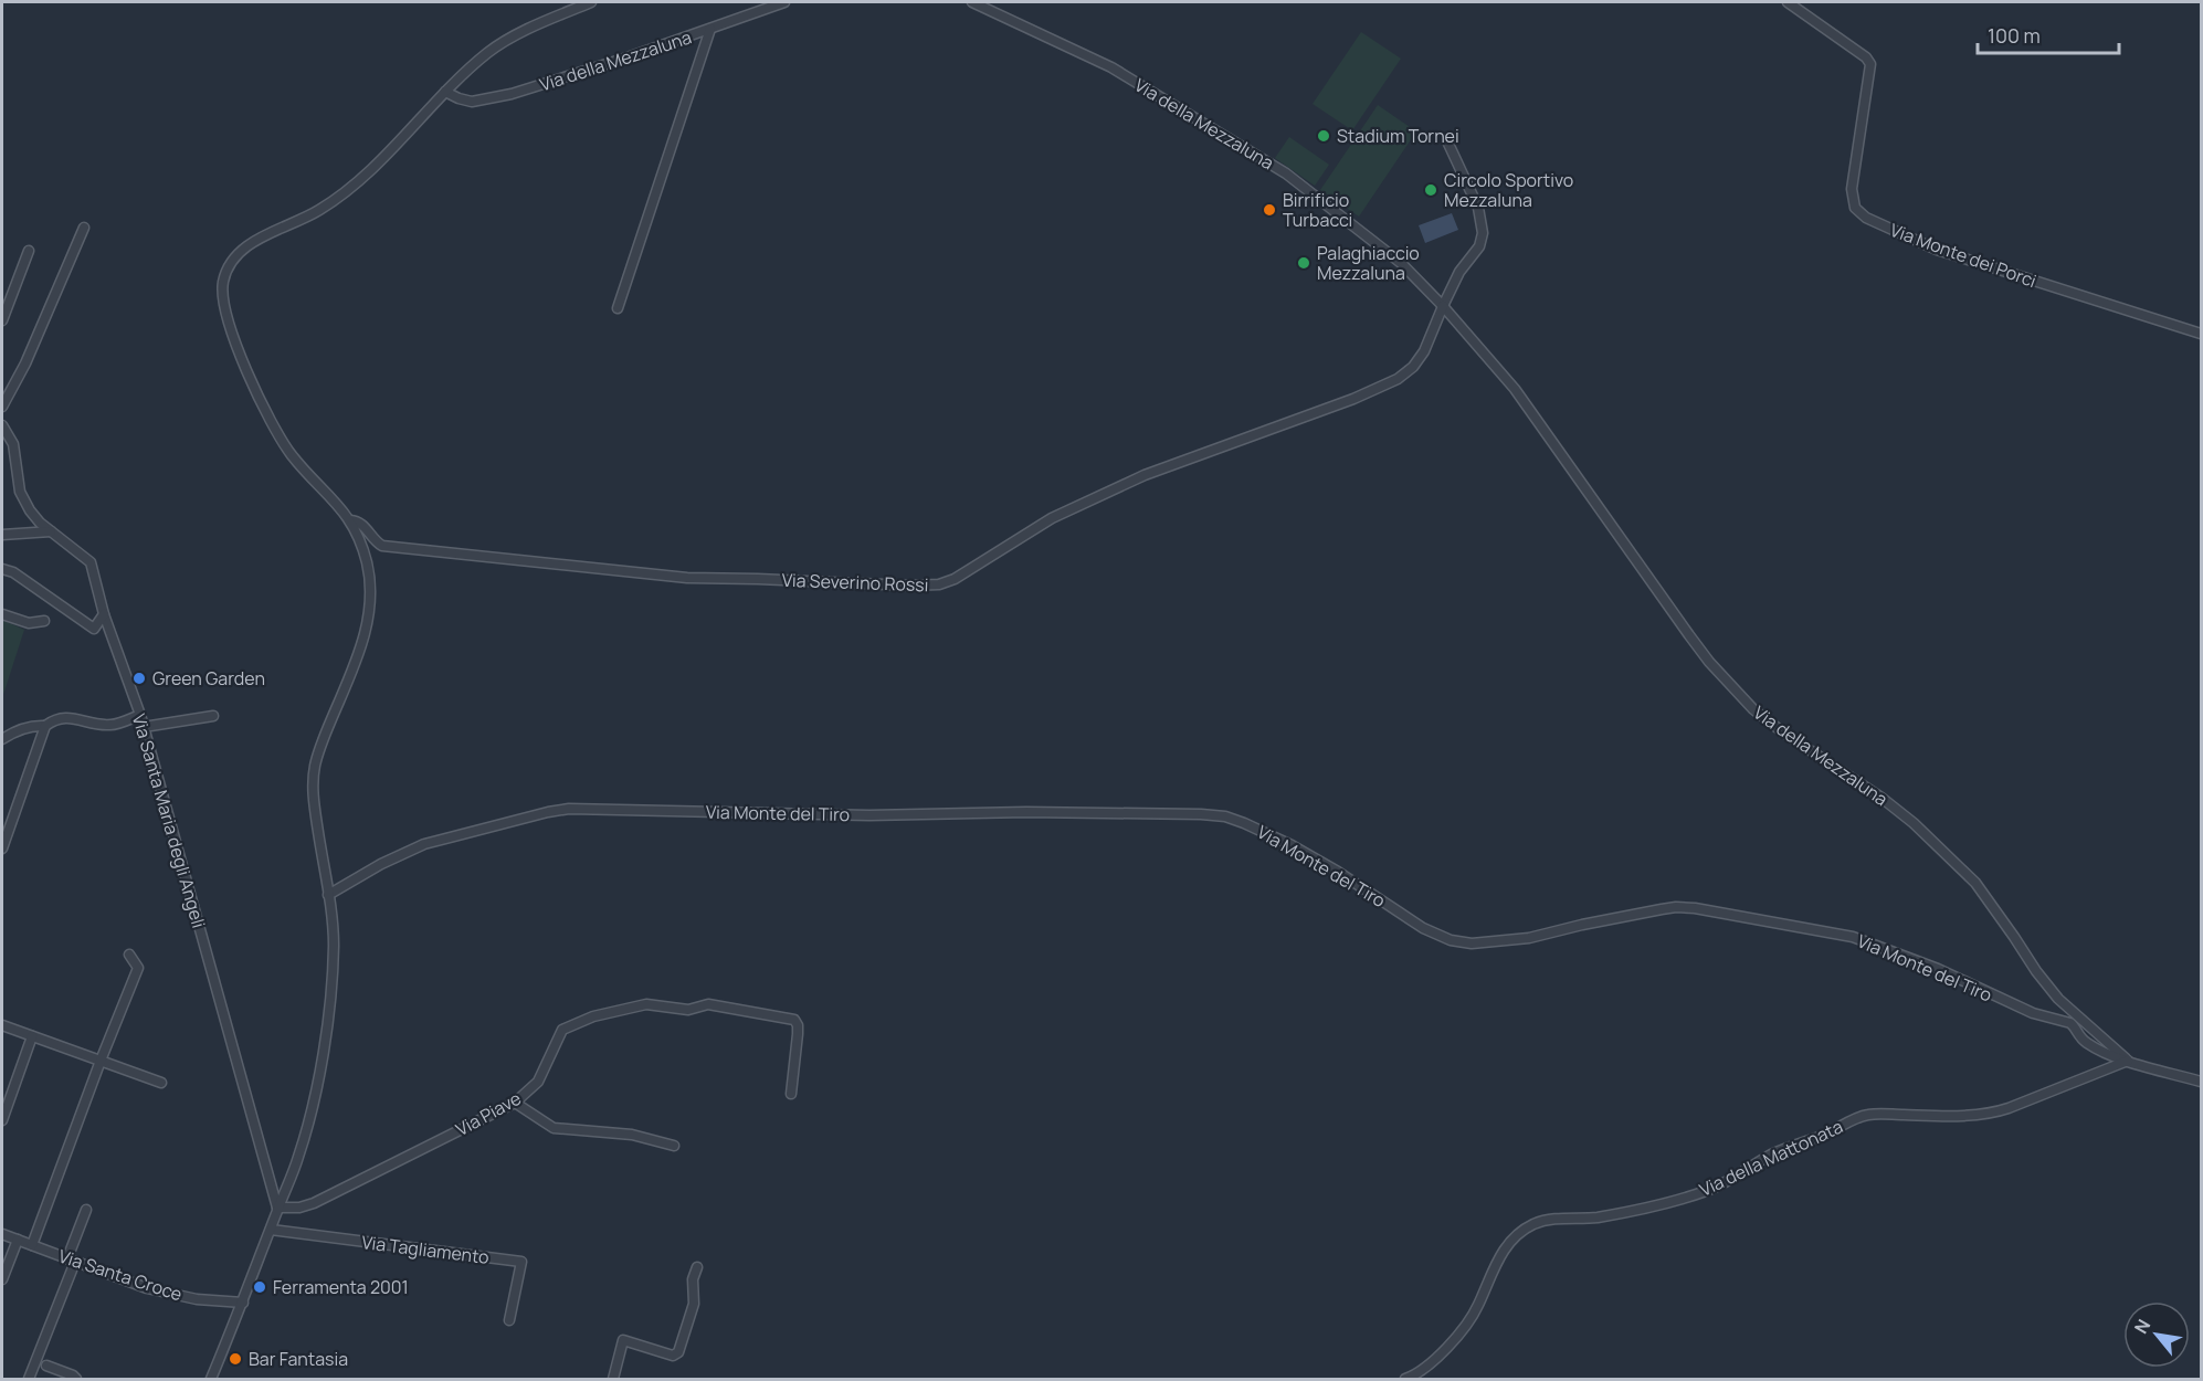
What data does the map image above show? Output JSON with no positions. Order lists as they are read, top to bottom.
{
  "streets": {
    "street": [
      "Via della Mezzaluna",
      "Via Monte dei Porci",
      "Via Severino Rossi",
      "Via Monte del Tiro",
      "Via Santa Maria degli Angeli",
      "Via Piave",
      "Via della Mattonata",
      "Via Tagliamento",
      "Via Santa Croce"
    ]
  },
  "crossings": [
    ["Via della Mezzaluna", "Via Severino Rossi"],
    ["Via della Mezzaluna", "Via Monte del Tiro"],
    ["Via della Mezzaluna", "Via della Mattonata"],
    ["Via Monte del Tiro", "Via della Mattonata"],
    ["Via Santa Maria degli Angeli", "Via Piave"]
  ],
  "places": [
    "Stadium Tornei",
    "Circolo Sportivo Mezzaluna",
    "Birrificio Turbacci",
    "Palaghiaccio Mezzaluna",
    "Green Garden",
    "Ferramenta 2001",
    "Bar Fantasia"
  ],
  "scale_bar": "100 m",
  "north": "top left"
}
